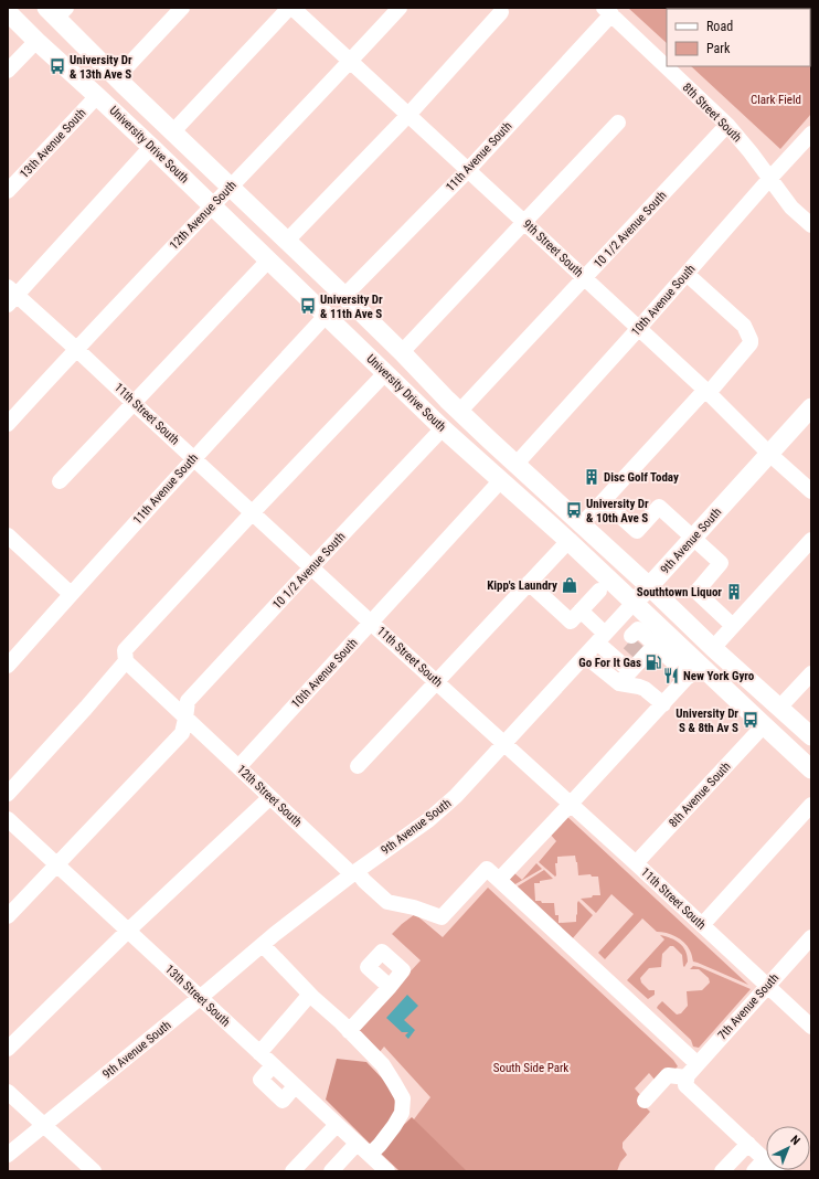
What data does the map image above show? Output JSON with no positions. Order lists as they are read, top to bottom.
{
  "streets": {
    "main road": ["University Drive South", "9th Avenue South"],
    "street": [
      "8th Street South",
      "13th Avenue South",
      "11th Avenue South",
      "12th Avenue South",
      "10 1/2 Avenue South",
      "9th Street South",
      "10th Avenue South",
      "11th Street South",
      "8th Avenue South",
      "12th Street South",
      "13th Street South",
      "7th Avenue South"
    ]
  },
  "crossings": [
    ["8th Street South", "11th Avenue South"],
    ["8th Street South", "10 1/2 Avenue South"],
    ["8th Street South", "10th Avenue South"],
    ["13th Avenue South", "University Drive South"],
    ["University Drive South", "11th Avenue South"],
    ["University Drive South", "12th Avenue South"],
    ["University Drive South", "10 1/2 Avenue South"],
    ["University Drive South", "10th Avenue South"],
    ["University Drive South", "9th Avenue South"],
    ["University Drive South", "8th Avenue South"],
    ["11th Avenue South", "9th Street South"],
    ["11th Avenue South", "11th Street South"],
    ["12th Avenue South", "9th Street South"],
    ["12th Avenue South", "11th Street South"],
    ["10 1/2 Avenue South", "9th Street South"],
    ["10 1/2 Avenue South", "11th Street South"],
    ["10 1/2 Avenue South", "12th Street South"],
    ["9th Street South", "10th Avenue South"],
    ["9th Street South", "9th Avenue South"],
    ["10th Avenue South", "11th Street South"],
    ["10th Avenue South", "12th Street South"],
    ["11th Street South", "9th Avenue South"],
    ["11th Street South", "8th Avenue South"],
    ["11th Street South", "7th Avenue South"],
    ["9th Avenue South", "12th Street South"],
    ["9th Avenue South", "13th Street South"]
  ],
  "parks": ["Clark Field", "South Side Park"],
  "places": {
    "bus stop": [
      "University Dr & 13th Ave S",
      "University Dr & 11th Ave S",
      "University Dr & 10th Ave S",
      "University Dr S & 8th Av S"
    ],
    "building": ["Disc Golf Today", "Southtown Liquor"],
    "shop": ["Kipp's Laundry"],
    "fuel station": ["Go For It Gas"],
    "restaurant": ["New York Gyro"]
  },
  "legend": ["Road", "Park"],
  "north": "top right"
}
